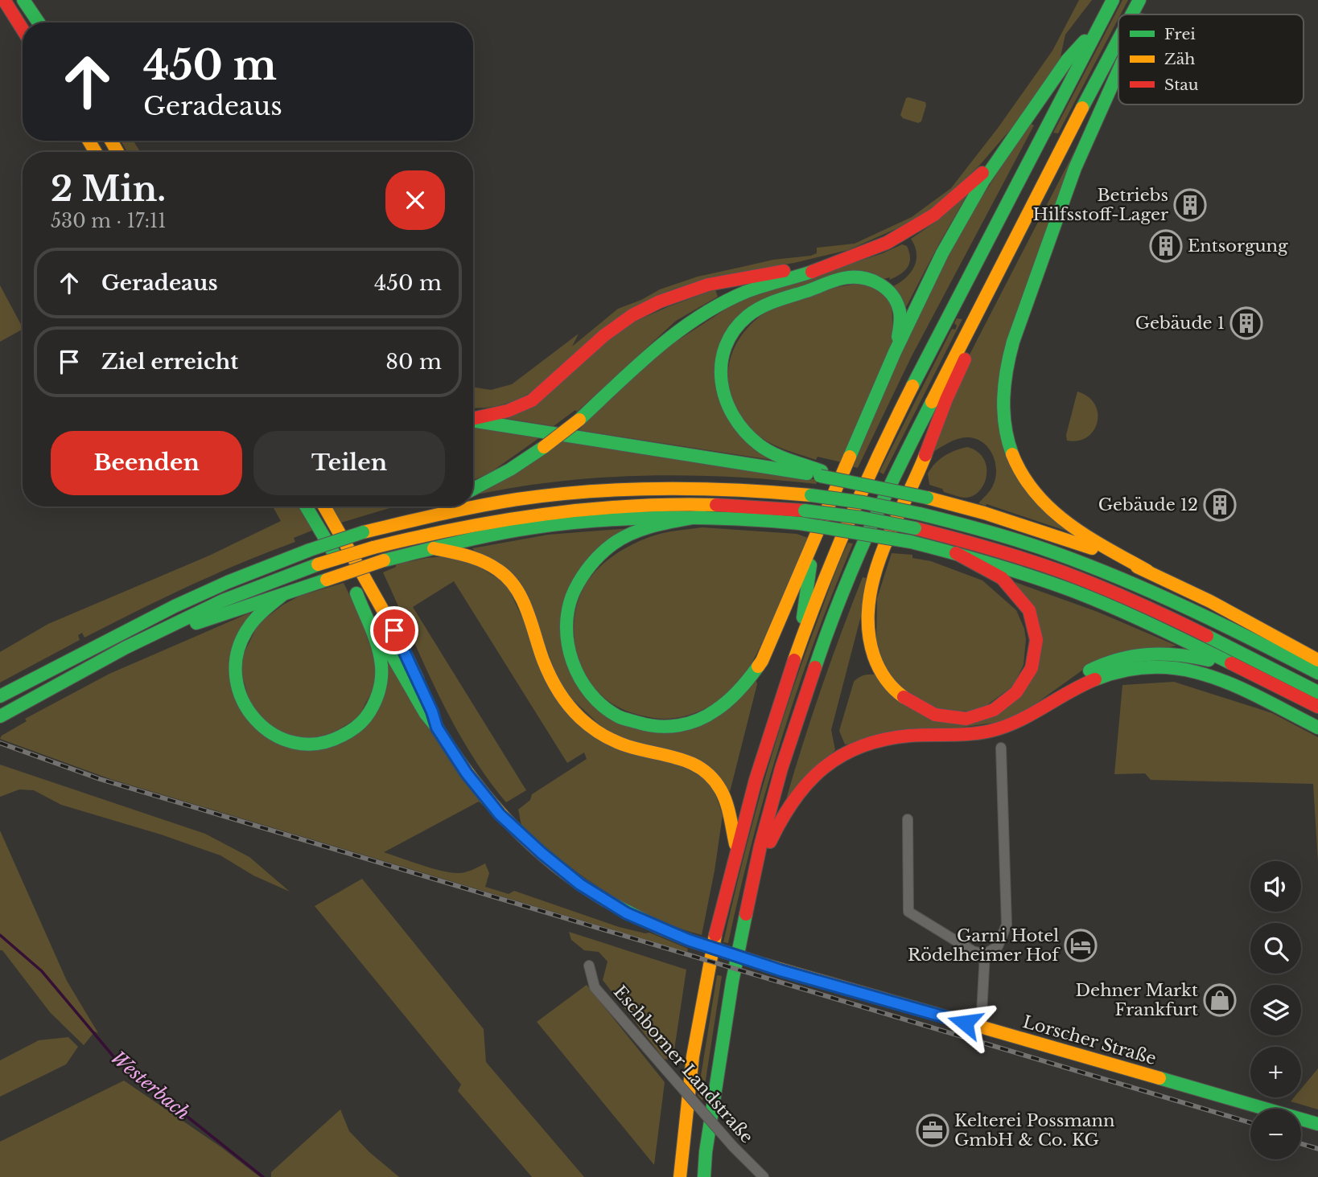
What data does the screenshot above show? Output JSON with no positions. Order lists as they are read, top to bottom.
{
  "streets": {
    "main road": ["Lorscher Straße"],
    "street": ["Eschborner Landstraße"]
  },
  "water": ["Westerbach"],
  "places": {
    "building": [
      "Betriebs Hilfsstoff-Lager",
      "Entsorgung",
      "Gebäude 1",
      "Gebäude 12"
    ],
    "hotel": ["Garni Hotel Rödelheimer Hof"],
    "shop": ["Dehner Markt Frankfurt"],
    "office": ["Kelterei Possmann GmbH & Co. KG"]
  },
  "legend": ["Frei", "Zäh", "Stau"],
  "page": {
    "turn": ["450 m", "Geradeaus"],
    "heading": ["2 Min.", "530 m · 17:11"],
    "list": [
      {
        "name": "Geradeaus",
        "value": "450 m"
      },
      {
        "name": "Ziel erreicht",
        "value": "80 m"
      }
    ],
    "buttons": ["Beenden", "Teilen"],
    "map_buttons": ["+", "−"]
  }
}
